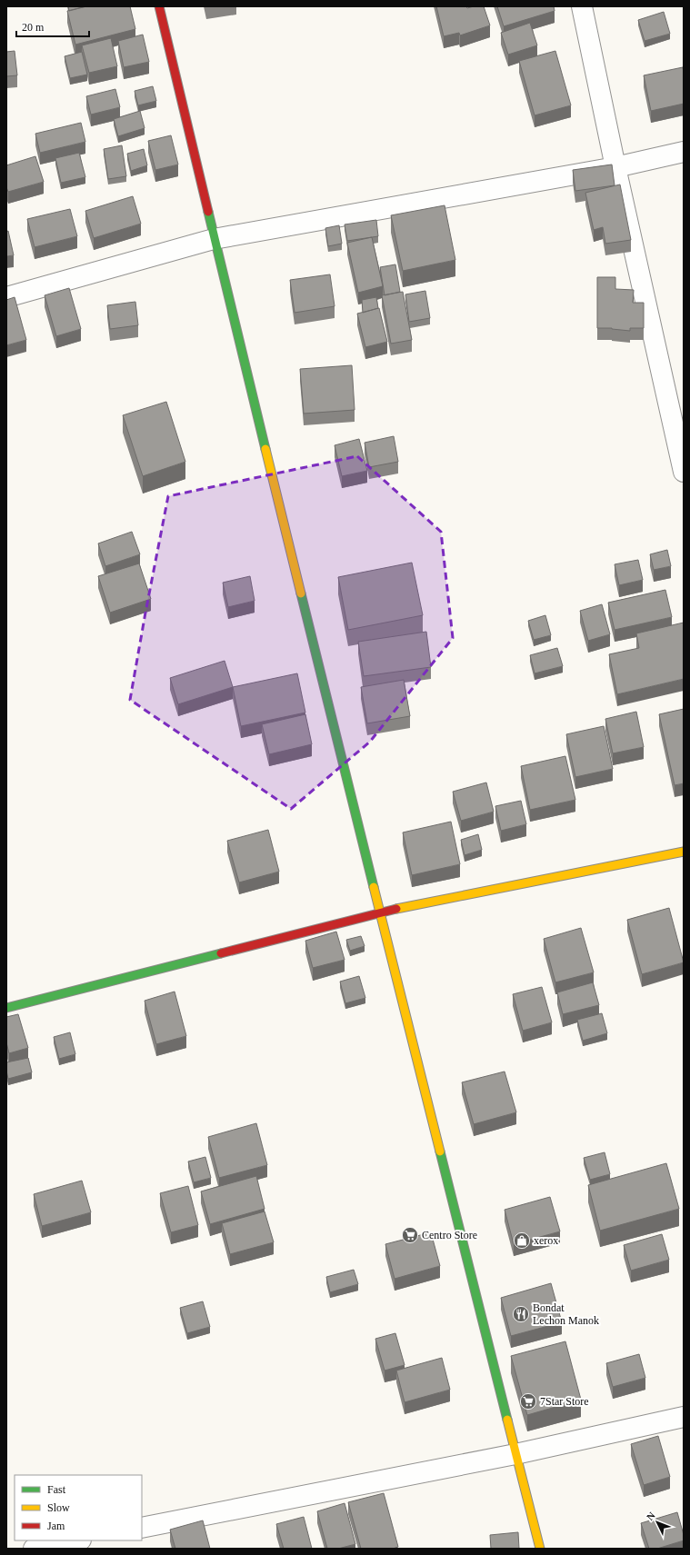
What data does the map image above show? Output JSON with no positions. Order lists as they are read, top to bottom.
{
  "places": {
    "supermarket": ["Centro Store", "7Star Store"],
    "shop": ["xerox"],
    "restaurant": ["Bondat Lechon Manok"]
  },
  "legend": ["Fast", "Slow", "Jam"],
  "scale_bar": "20 m",
  "north": "top left"
}
